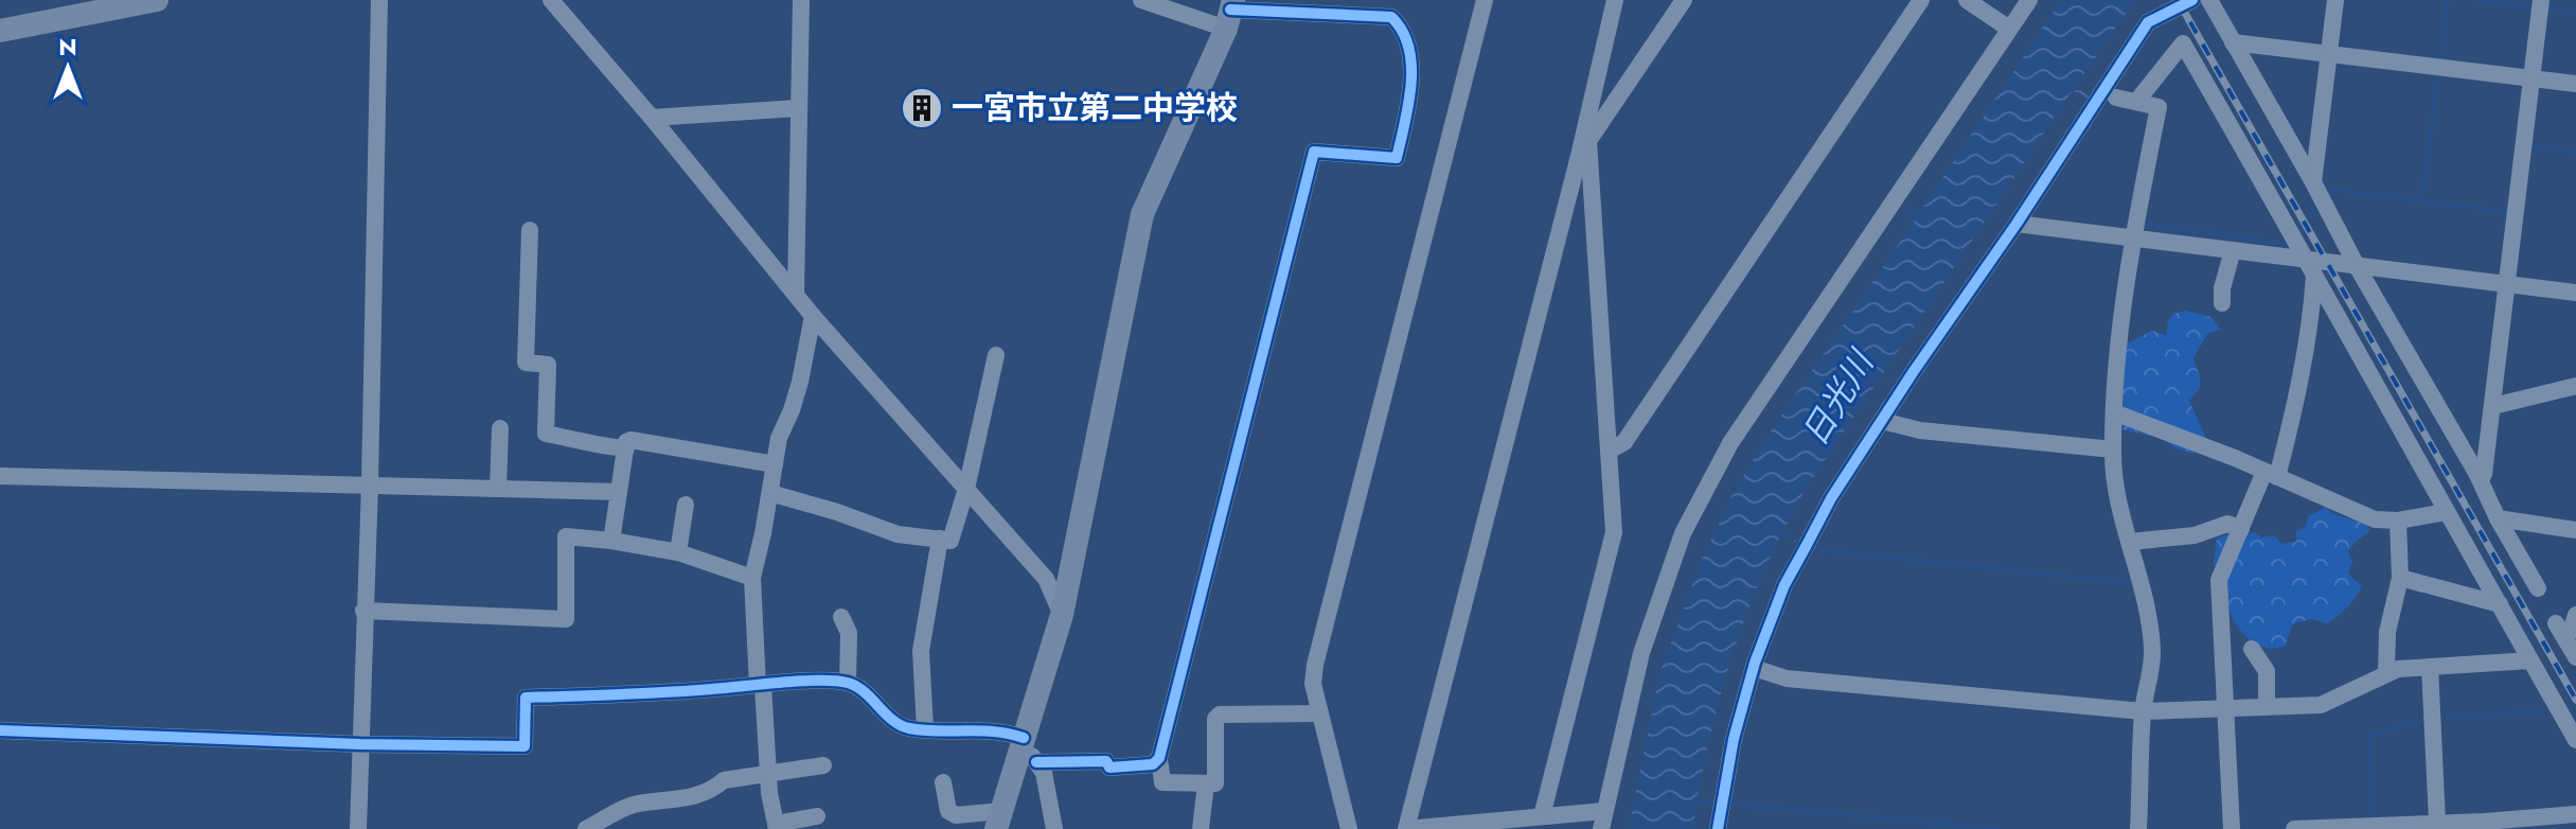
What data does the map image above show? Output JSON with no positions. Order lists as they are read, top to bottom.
{
  "water": ["日光川"],
  "places": {
    "building": ["一宮市立第二中学校"]
  },
  "north": "top"
}
